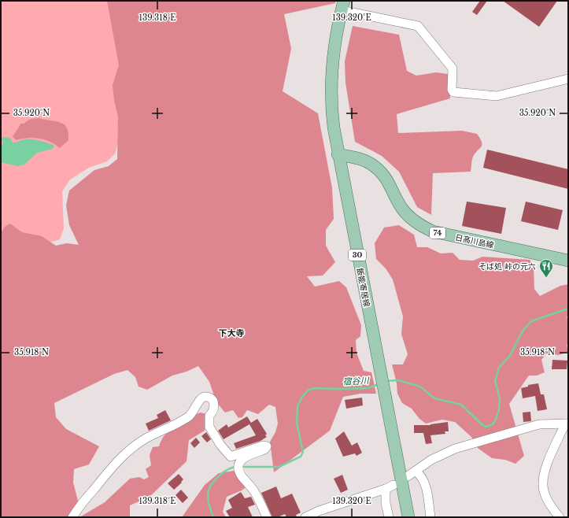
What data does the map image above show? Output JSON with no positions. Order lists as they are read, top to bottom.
{
  "streets": {
    "main road": [
      "74",
      "日高川島線",
      "30",
      "飯能寄居線"
    ]
  },
  "crossings": [
    ["日高川島線", "飯能寄居線"]
  ],
  "districts": ["下大寺"],
  "water": ["宿谷川"],
  "places": {
    "restaurant": ["そば処 峠の元六"]
  },
  "coordinates": [
    "139.318°E",
    "139.320°E",
    "35.920°N",
    "35.918°N"
  ]
}
